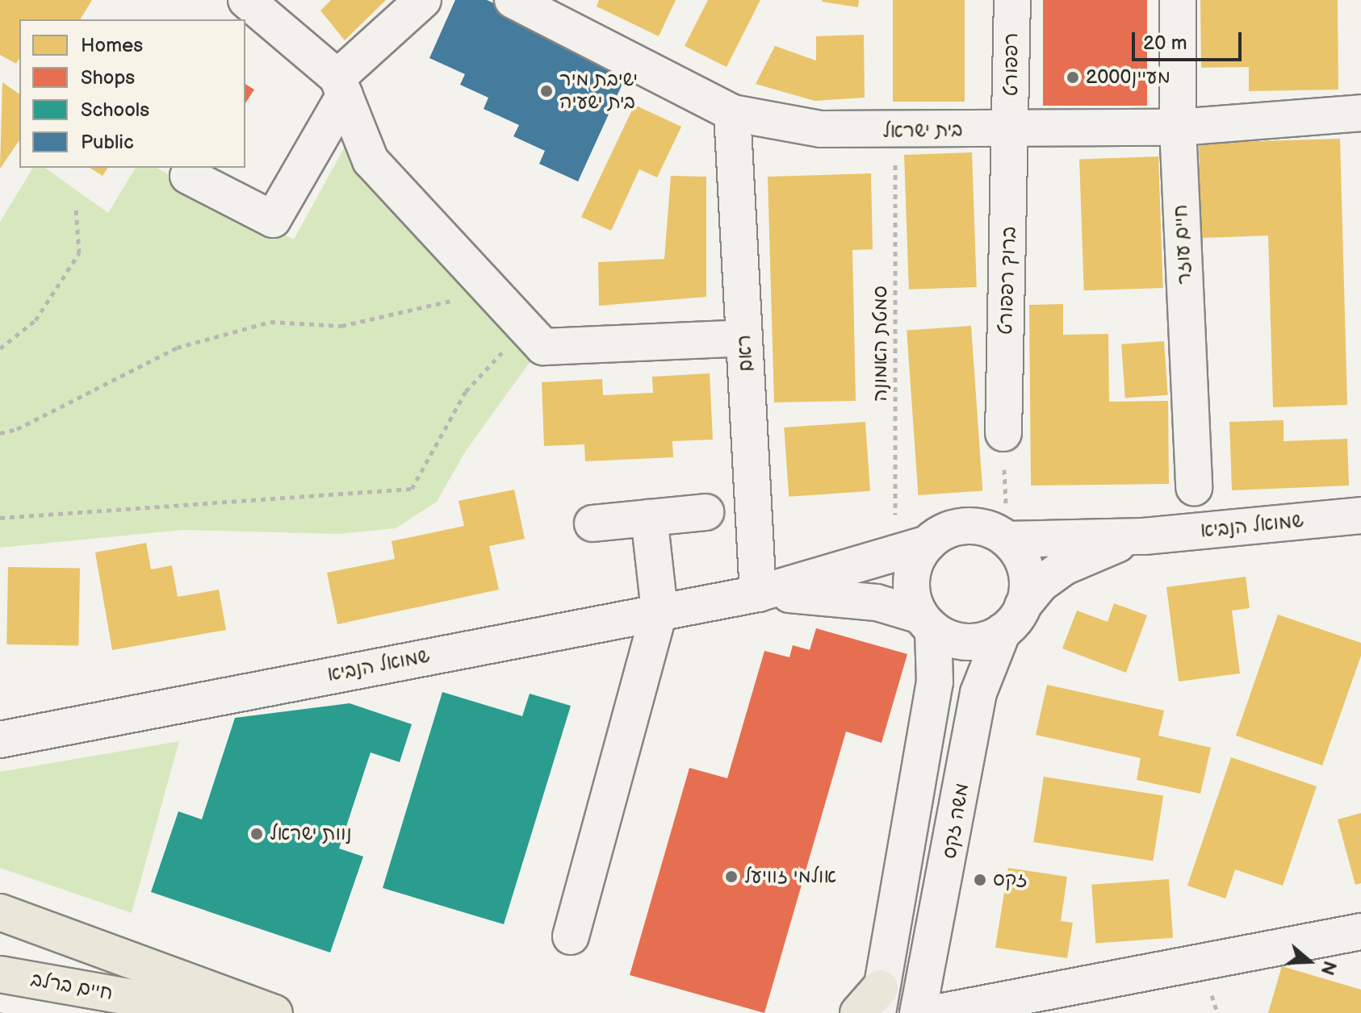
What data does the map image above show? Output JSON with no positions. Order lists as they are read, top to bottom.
{
  "streets": {
    "highway": ["חיים ברלב"],
    "street": [
      "רפפורט",
      "בית ישראל",
      "חיים עוזר",
      "ברוך רפפורט",
      "ראם",
      "שמואל הנביא",
      "משה זקס"
    ],
    "path": ["סמטת האמונה"]
  },
  "crossings": [
    ["רפפורט", "בית ישראל"],
    ["רפפורט", "ברוך רפפורט"],
    ["בית ישראל", "חיים עוזר"],
    ["בית ישראל", "ברוך רפפורט"],
    ["בית ישראל", "סמטת האמונה"],
    ["בית ישראל", "ראם"],
    ["סמטת האמונה", "שמואל הנביא"],
    ["סמטת האמונה", "משה זקס"],
    ["ראם", "שמואל הנביא"],
    ["שמואל הנביא", "משה זקס"]
  ],
  "places": [
    "מעיין2000",
    "ישיבת מיר בית ישעיה",
    "נוות ישראל",
    "אולמי זוויעל",
    "זקס"
  ],
  "legend": [
    "Homes",
    "Shops",
    "Schools",
    "Public"
  ],
  "scale_bar": "20 m",
  "north": "right"
}
